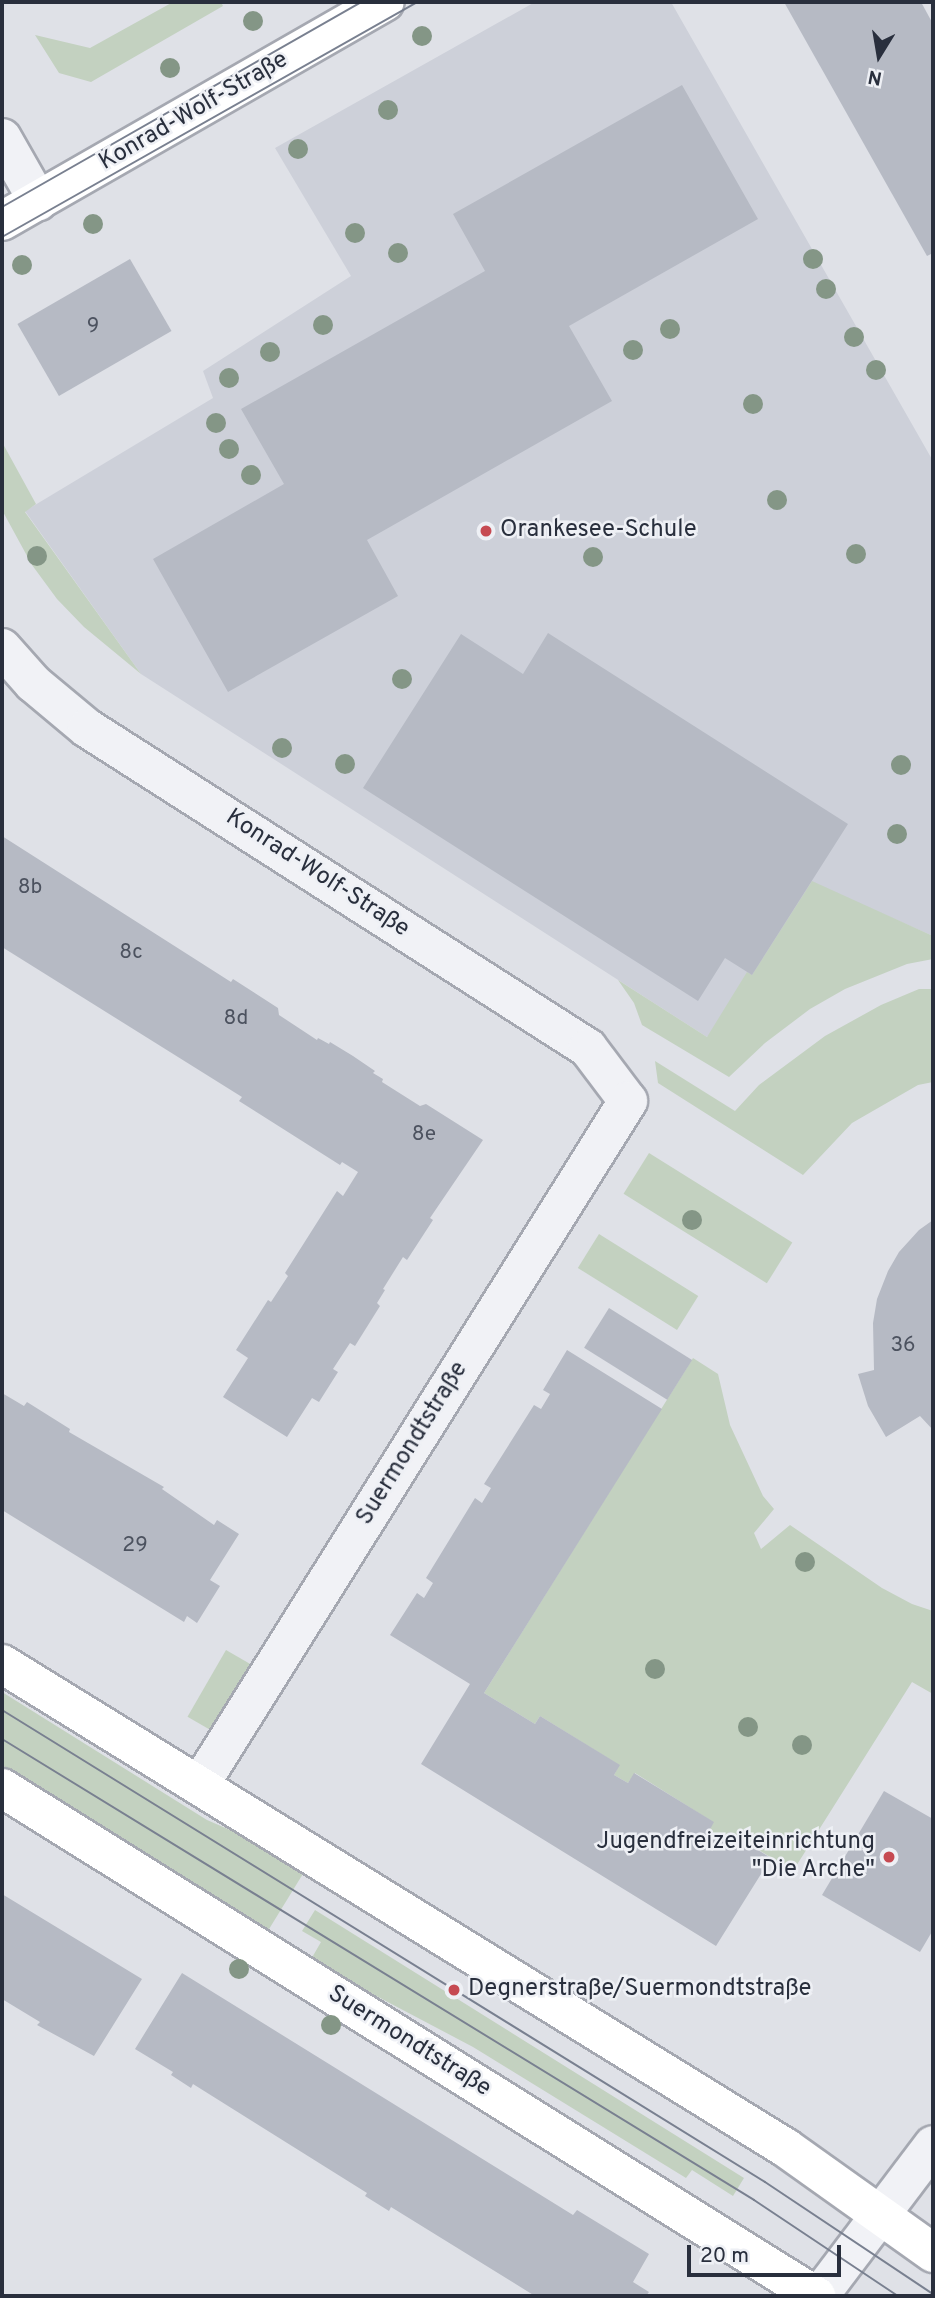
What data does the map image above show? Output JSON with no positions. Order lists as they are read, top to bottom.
{
  "streets": {
    "main road": ["Konrad-Wolf-Straße", "Suermondtstraße"]
  },
  "crossings": [
    ["Konrad-Wolf-Straße", "Suermondtstraße"]
  ],
  "places": ["Orankesee-Schule", "Jugendfreizeiteinrichtung \"Die Arche\"", "Degnerstraße/Suermondtstraße"],
  "house_numbers": [
    "9",
    "8b",
    "8c",
    "8d",
    "8e",
    "36",
    "29"
  ],
  "scale_bar": "20 m",
  "north": "bottom"
}
